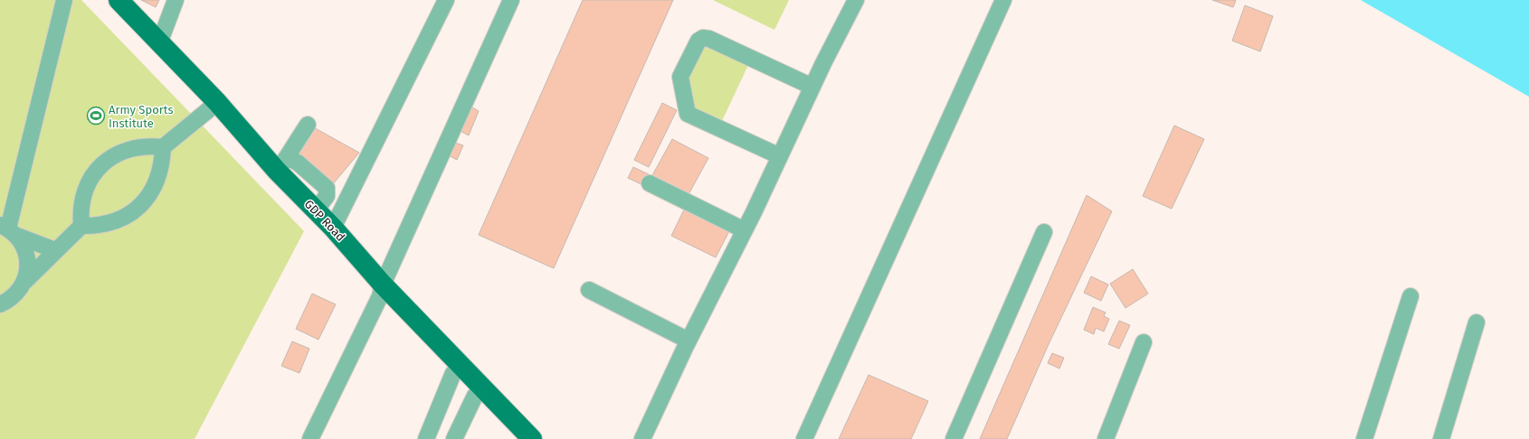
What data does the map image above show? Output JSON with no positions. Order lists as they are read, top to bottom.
{
  "streets": {
    "main road": ["GDP Road"]
  },
  "places": {
    "sports": ["Army Sports Institute"]
  }
}
